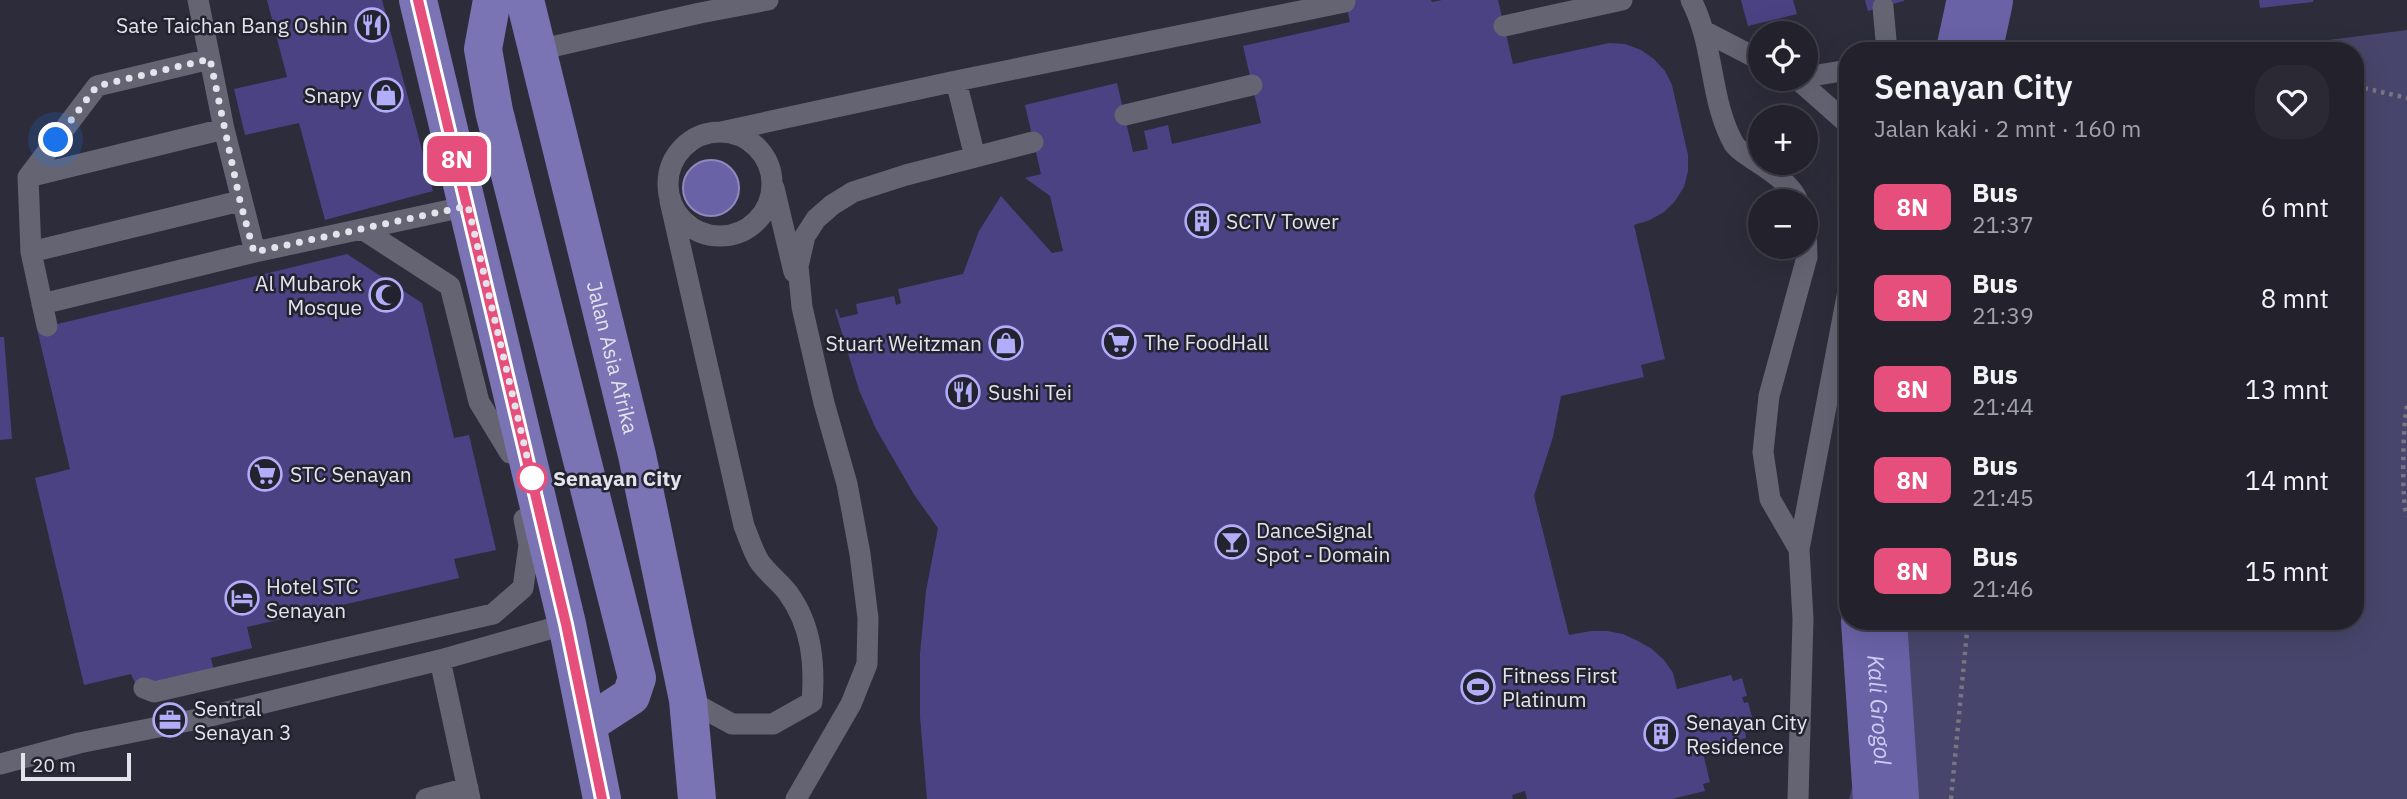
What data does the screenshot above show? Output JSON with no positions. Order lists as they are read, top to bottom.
{
  "streets": {
    "main road": ["Jalan Asia Afrika"]
  },
  "water": ["Kali Grogol"],
  "places": {
    "restaurant": ["Sate Taichan Bang Oshin", "Sushi Tei"],
    "shop": ["Snapy", "Stuart Weitzman"],
    "building": ["SCTV Tower", "Senayan City Residence"],
    "mosque": ["Al Mubarok Mosque"],
    "supermarket": ["The FoodHall", "STC Senayan"],
    "other": ["Senayan City"],
    "bar": ["DanceSignal Spot - Domain"],
    "hotel": ["Hotel STC Senayan"],
    "sports": ["Fitness First Platinum"],
    "office": ["Sentral Senayan 3"]
  },
  "lines": ["bus line 8N"],
  "scale_bar": "20 m",
  "page": {
    "on_map": "8N",
    "map_buttons": ["+", "−"],
    "heading": ["Senayan City", "Jalan kaki · 2 mnt · 160 m"],
    "list": [
      {
        "mark": "8N",
        "name": "Bus",
        "note": "21:37",
        "value": "6 mnt"
      },
      {
        "mark": "8N",
        "name": "Bus",
        "note": "21:39",
        "value": "8 mnt"
      },
      {
        "mark": "8N",
        "name": "Bus",
        "note": "21:44",
        "value": "13 mnt"
      },
      {
        "mark": "8N",
        "name": "Bus",
        "note": "21:45",
        "value": "14 mnt"
      },
      {
        "mark": "8N",
        "name": "Bus",
        "note": "21:46",
        "value": "15 mnt"
      }
    ],
    "scale": "20 m"
  }
}
